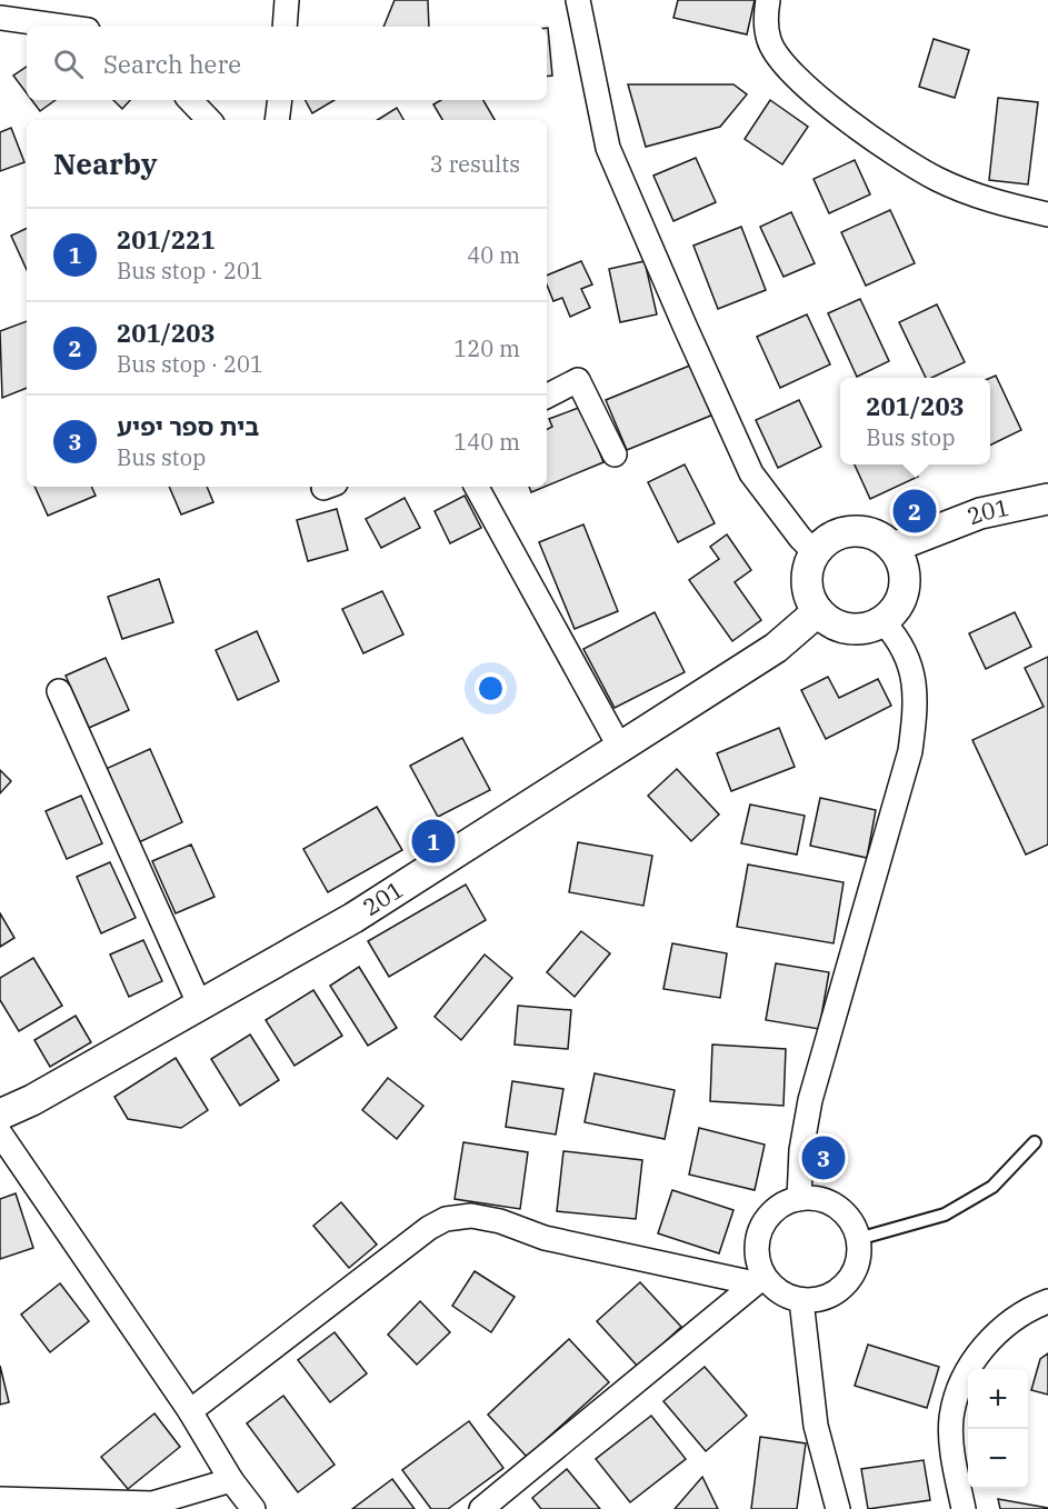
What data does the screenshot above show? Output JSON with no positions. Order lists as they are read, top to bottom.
{
  "streets": {
    "street": ["201"]
  },
  "page": {
    "search": "Search here",
    "heading": ["Nearby", "3 results"],
    "list": [
      {
        "mark": "1",
        "name": "201/221",
        "note": "Bus stop · 201",
        "value": "40 m"
      },
      {
        "mark": "2",
        "name": "201/203",
        "note": "Bus stop · 201",
        "value": "120 m"
      },
      {
        "mark": "3",
        "name": "בית ספר יפיע",
        "note": "Bus stop",
        "value": "140 m"
      }
    ],
    "popup": ["201/203", "Bus stop"],
    "pins": ["2", "1", "3"],
    "map_buttons": ["+", "−"]
  }
}
